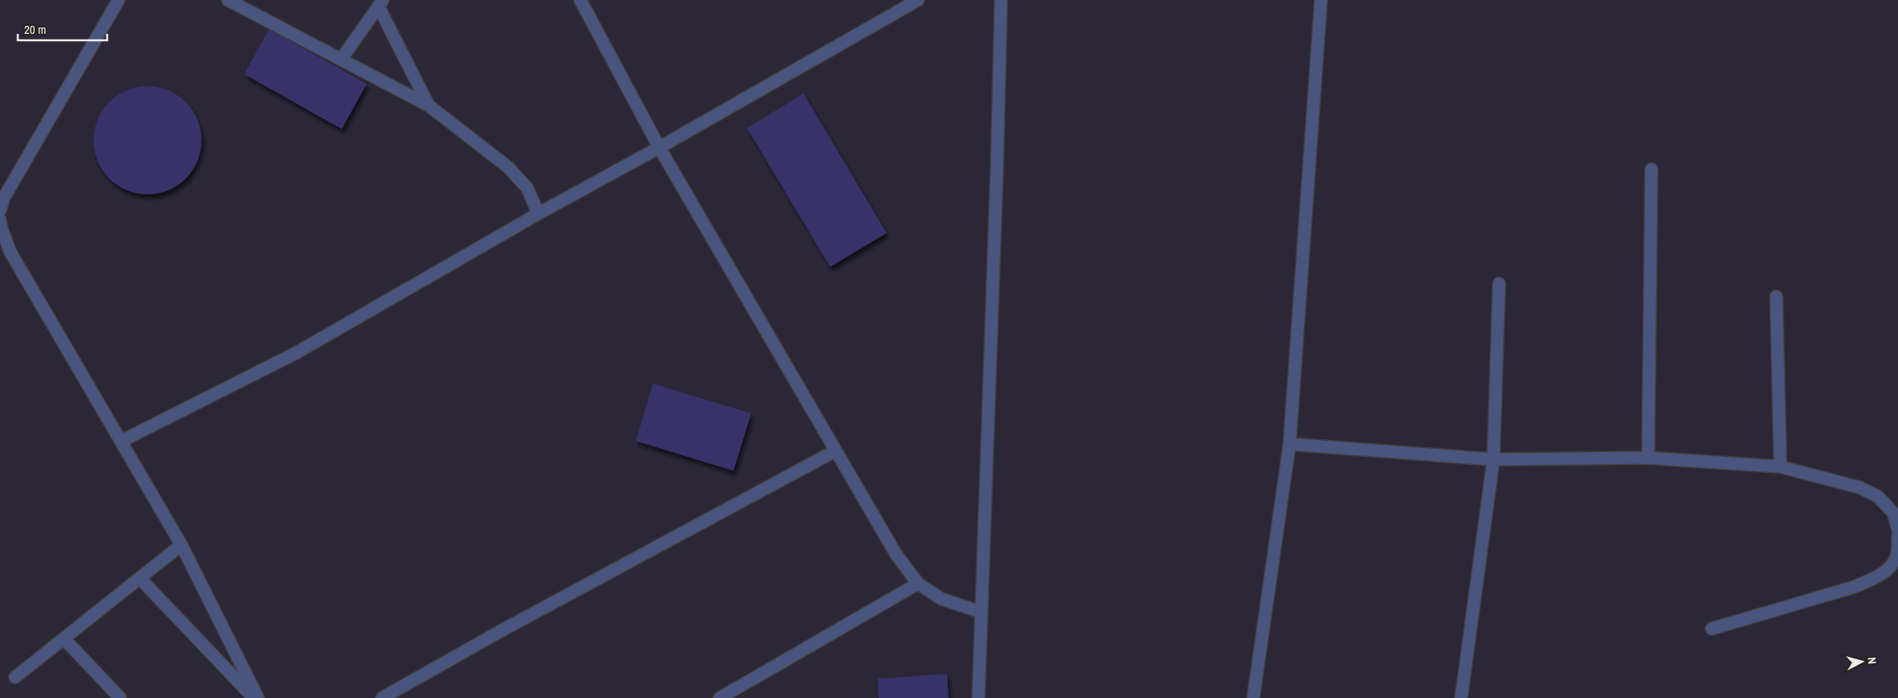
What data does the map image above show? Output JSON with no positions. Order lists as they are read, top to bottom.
{
  "scale_bar": "20 m",
  "north": "right"
}
